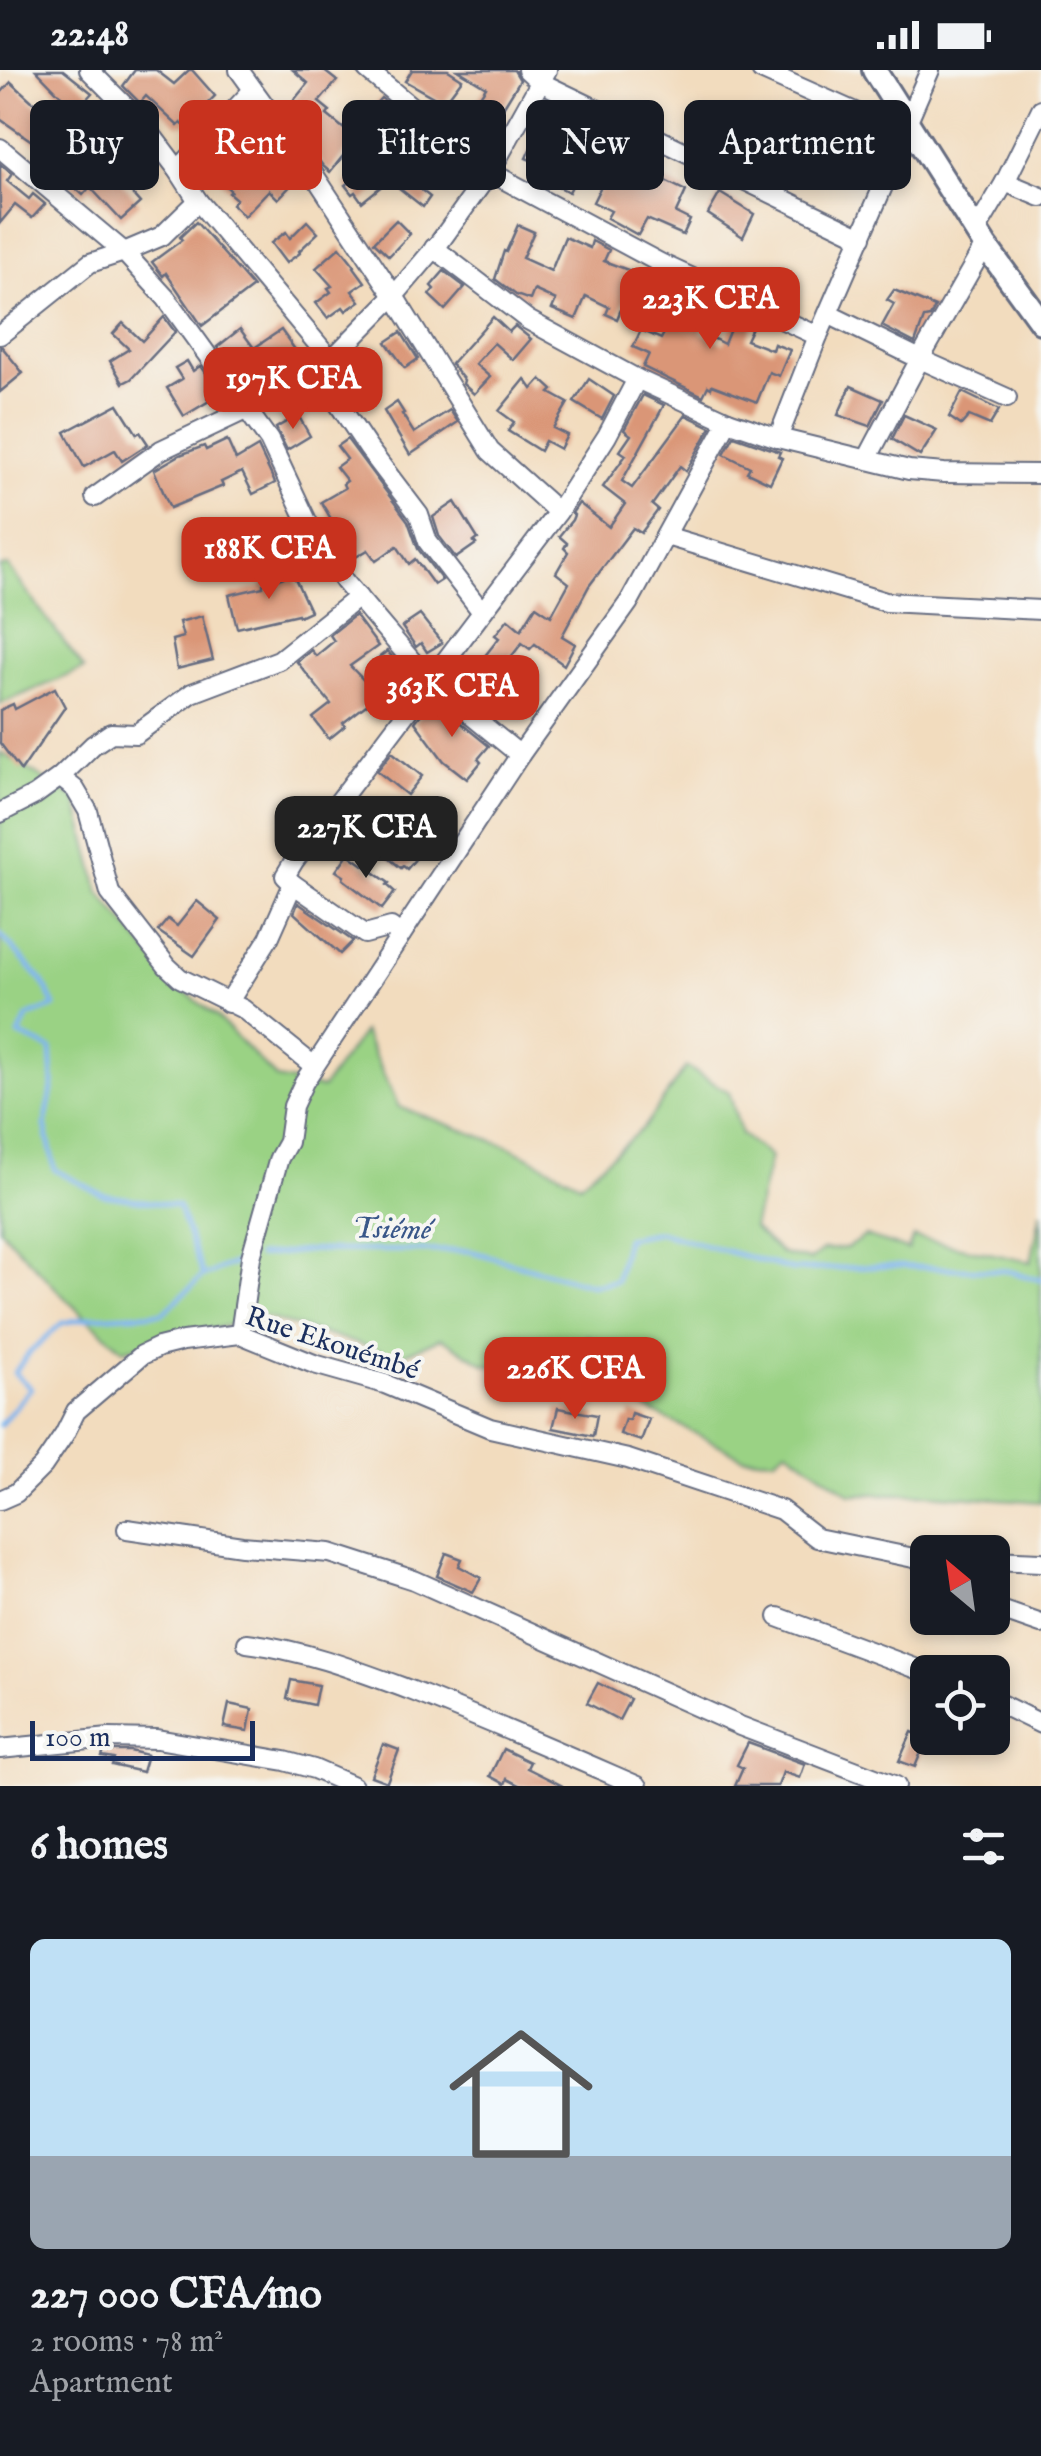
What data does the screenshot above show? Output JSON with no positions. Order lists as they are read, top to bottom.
{
  "streets": {
    "street": ["Rue Ekouémbé"]
  },
  "water": ["Tsiémé"],
  "scale_bar": "100 m",
  "north": "top left",
  "page": {
    "status": "22:48",
    "chip": [
      "Buy",
      "Rent",
      "Filters",
      "New",
      "Apartment"
    ],
    "price": [
      "223K CFA",
      "197K CFA",
      "188K CFA",
      "363K CFA",
      "227K CFA",
      "226K CFA"
    ],
    "scale": "100 m",
    "heading": "6 homes",
    "list": [
      {
        "name": "227 000 CFA/mo",
        "note": "2 rooms · 78 m² · Apartment"
      }
    ]
  }
}
